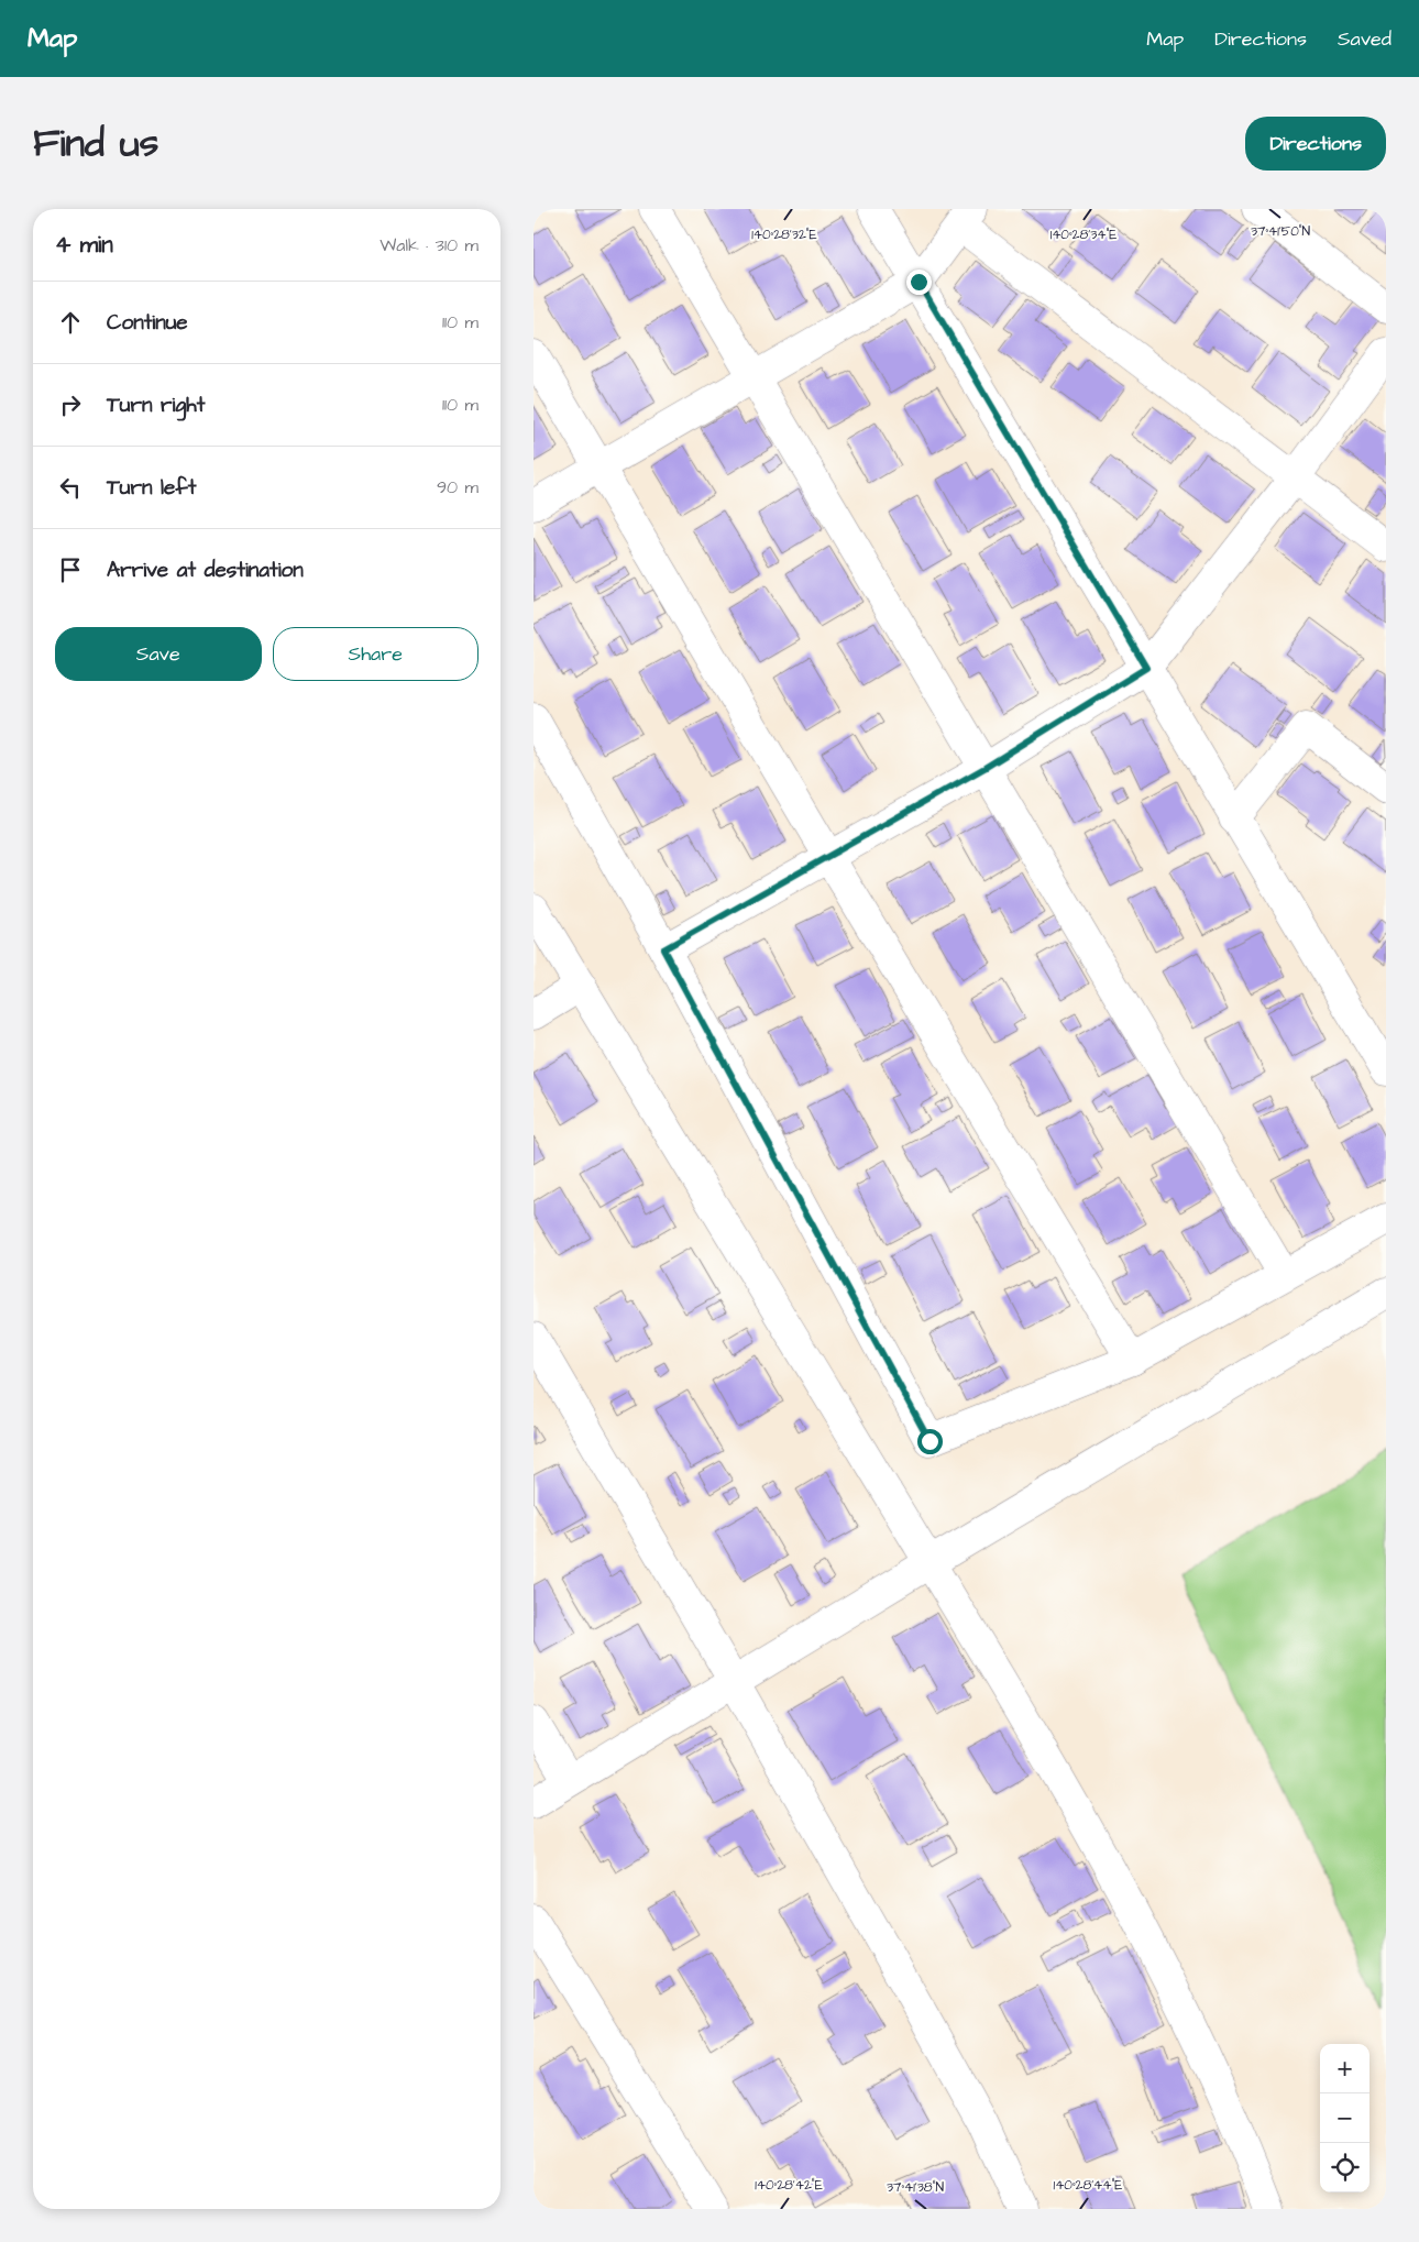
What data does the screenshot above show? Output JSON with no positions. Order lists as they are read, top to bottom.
{
  "page": {
    "header": "Map",
    "nav": ["Map", "Directions", "Saved"],
    "title": "Find us",
    "buttons": [
      "Directions",
      ["Save", "Share"]
    ],
    "heading": ["4 min", "Walk · 310 m"],
    "list": [
      ["Continue", "110 m"],
      ["Turn right", "110 m"],
      ["Turn left", "90 m"],
      "Arrive at destination"
    ],
    "map_buttons": ["+", "−"]
  },
  "coordinates": [
    "37°41'50\"N",
    "140°28'32\"E",
    "140°28'34\"E",
    "140°28'42\"E",
    "140°28'44\"E",
    "37°41'38\"N"
  ]
}
